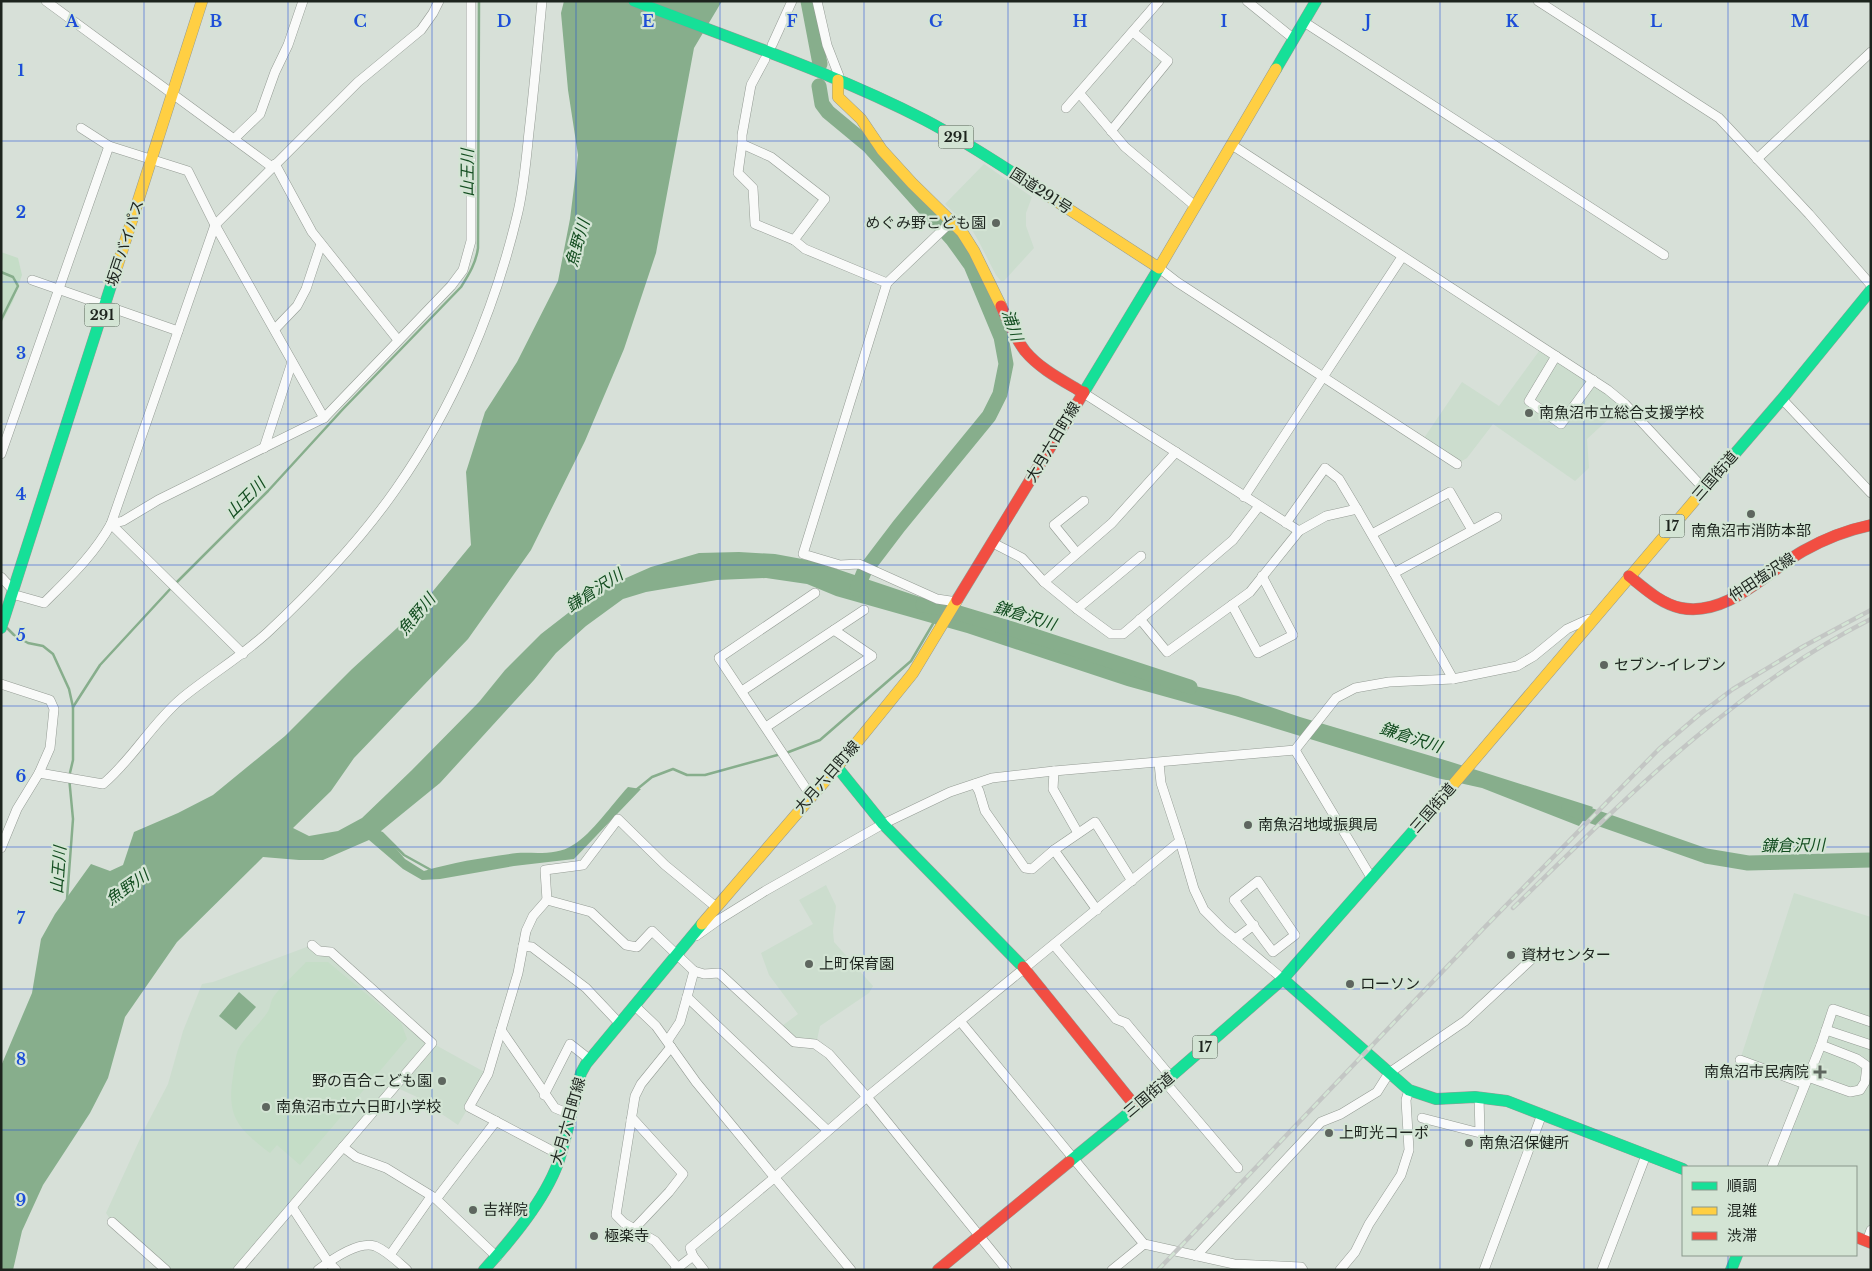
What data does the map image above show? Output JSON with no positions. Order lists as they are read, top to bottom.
{
  "streets": {
    "main road": [
      "291",
      "国道291号",
      "坂戸バイパス",
      "大月六日町線",
      "三国街道",
      "17",
      "仲田塩沢線"
    ]
  },
  "crossings": [
    ["国道291号", "大月六日町線"],
    ["三国街道", "仲田塩沢線"]
  ],
  "water": [
    "山王川",
    "魚野川",
    "浦川",
    "鎌倉沢川"
  ],
  "places": {
    "other": [
      "めぐみ野こども園",
      "南魚沼市立総合支援学校",
      "南魚沼市消防本部",
      "セブン-イレブン",
      "南魚沼地域振興局",
      "資材センター",
      "上町保育園",
      "ローソン",
      "野の百合こども園",
      "南魚沼市立六日町小学校",
      "上町光コーポ",
      "南魚沼保健所",
      "吉祥院",
      "極楽寺"
    ],
    "health": ["南魚沼市民病院"]
  },
  "legend": ["順調", "混雑", "渋滞"],
  "grid": {
    "columns": [
      "A",
      "B",
      "C",
      "D",
      "E",
      "F",
      "G",
      "H",
      "I",
      "J",
      "K",
      "L",
      "M"
    ],
    "rows": [
      "1",
      "2",
      "3",
      "4",
      "5",
      "6",
      "7",
      "8",
      "9"
    ]
  }
}
